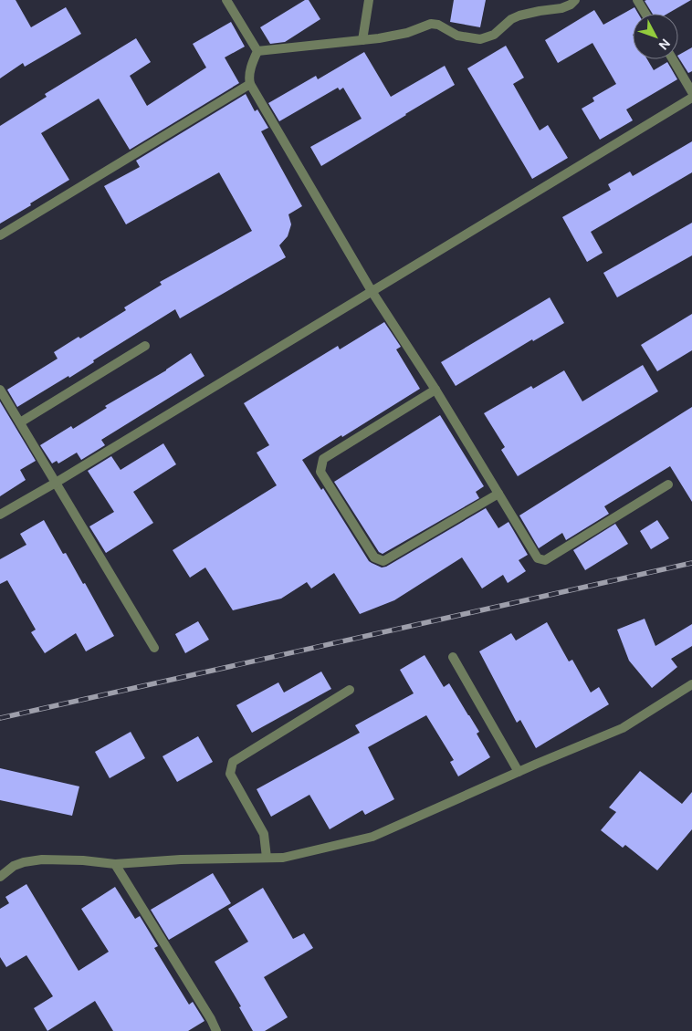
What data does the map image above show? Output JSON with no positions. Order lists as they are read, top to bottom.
{
  "north": "bottom right"
}
